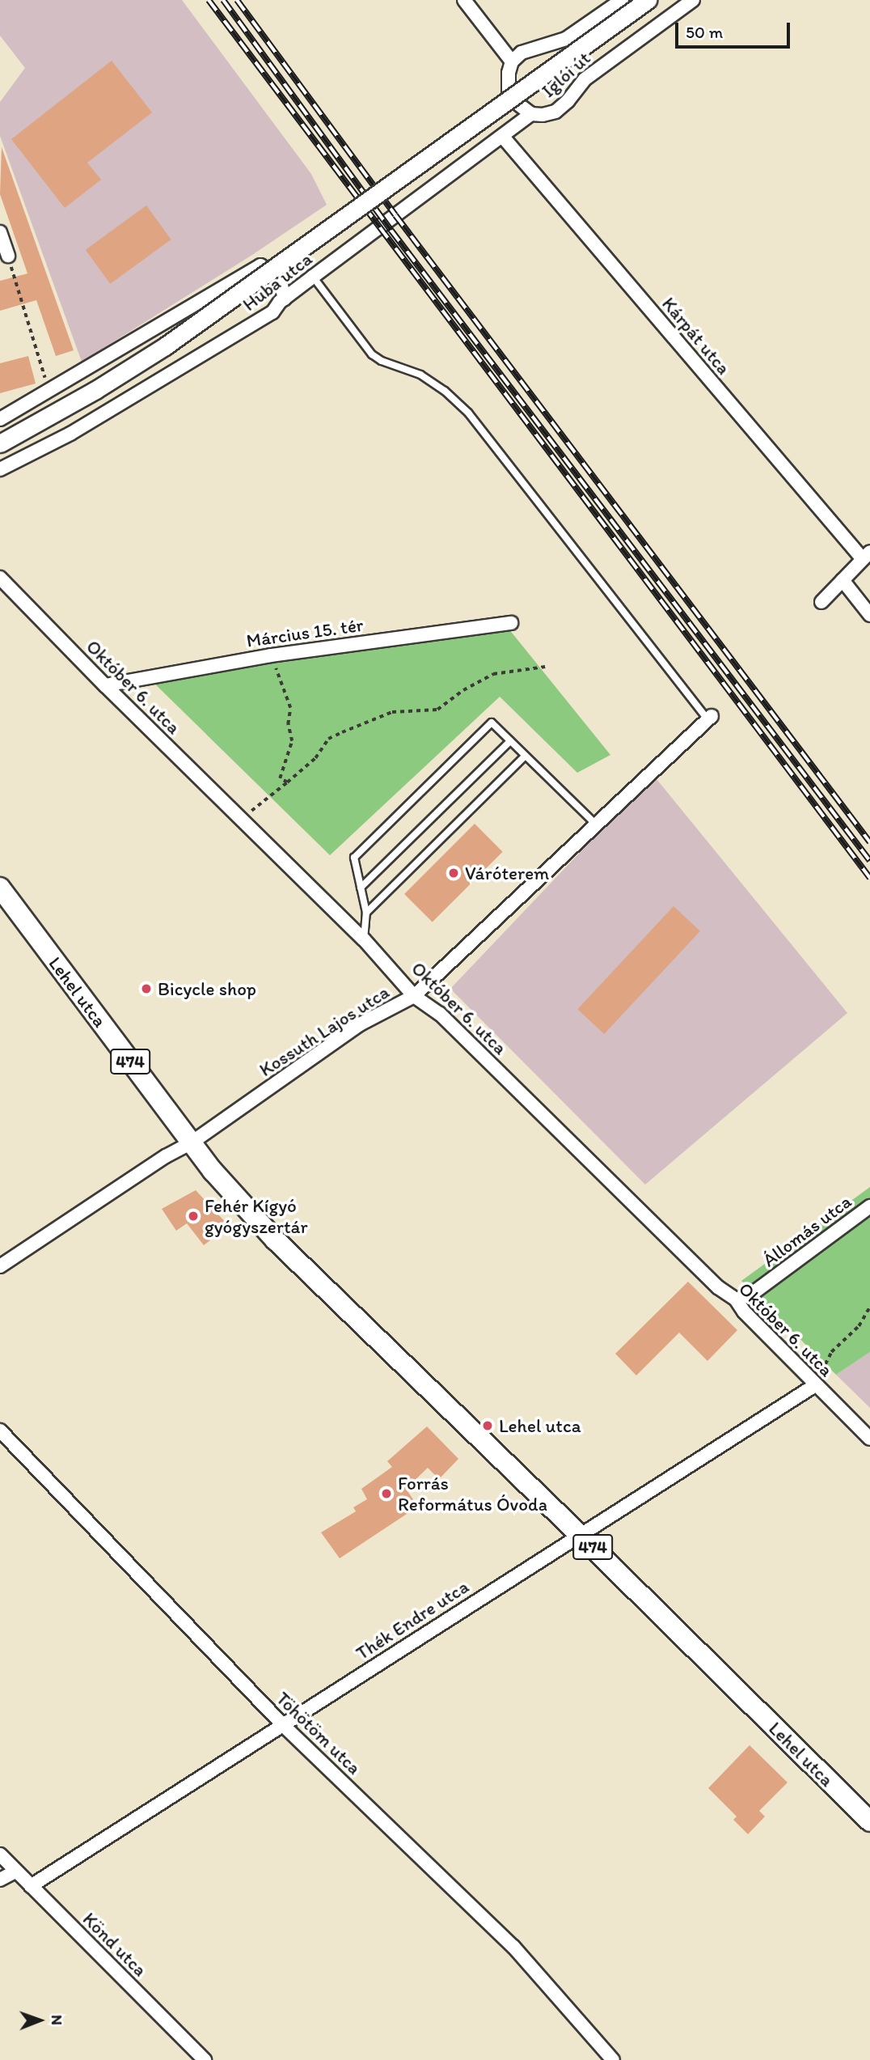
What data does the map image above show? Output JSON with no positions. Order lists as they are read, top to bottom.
{
  "streets": {
    "main road": ["Lehel utca", "474"],
    "street": [
      "Iglói út",
      "Huba utca",
      "Kárpát utca",
      "Március 15. tér",
      "Október 6. utca",
      "Kossuth Lajos utca",
      "Állomás utca",
      "Thék Endre utca",
      "Töhötöm utca",
      "Könd utca"
    ]
  },
  "crossings": [
    ["Iglói út", "Huba utca"],
    ["Huba utca", "Kárpát utca"],
    ["Március 15. tér", "Október 6. utca"],
    ["Október 6. utca", "Kossuth Lajos utca"],
    ["Október 6. utca", "Állomás utca"],
    ["Október 6. utca", "Thék Endre utca"],
    ["Lehel utca", "Kossuth Lajos utca"],
    ["Lehel utca", "Thék Endre utca"],
    ["Thék Endre utca", "Töhötöm utca"],
    ["Thék Endre utca", "Könd utca"]
  ],
  "places": [
    "Váróterem",
    "Bicycle shop",
    "Fehér Kígyó gyógyszertár",
    "Lehel utca",
    "Forrás Református Óvoda"
  ],
  "scale_bar": "50 m",
  "north": "right"
}
